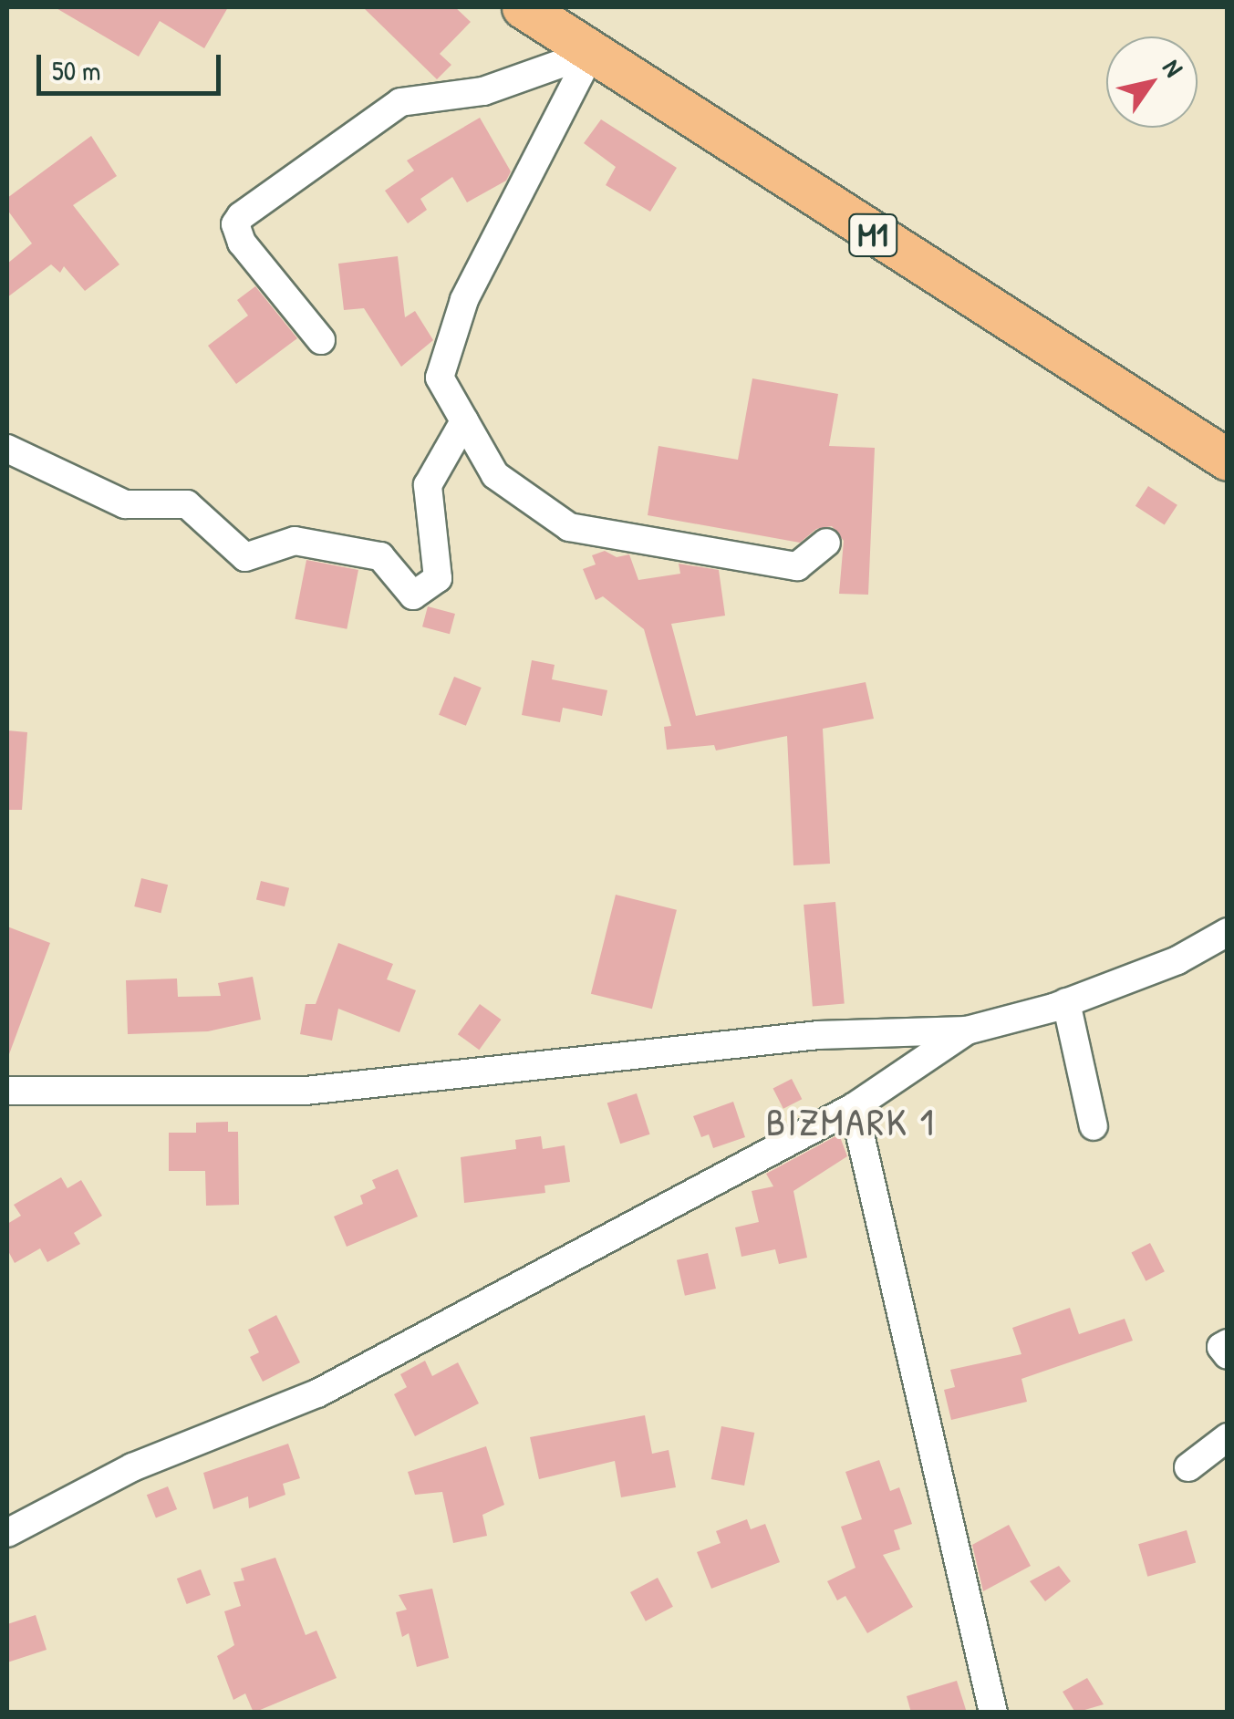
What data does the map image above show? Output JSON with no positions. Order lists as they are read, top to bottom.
{
  "streets": {
    "highway": ["M1"]
  },
  "districts": ["BIZMARK 1"],
  "scale_bar": "50 m",
  "north": "top right"
}
